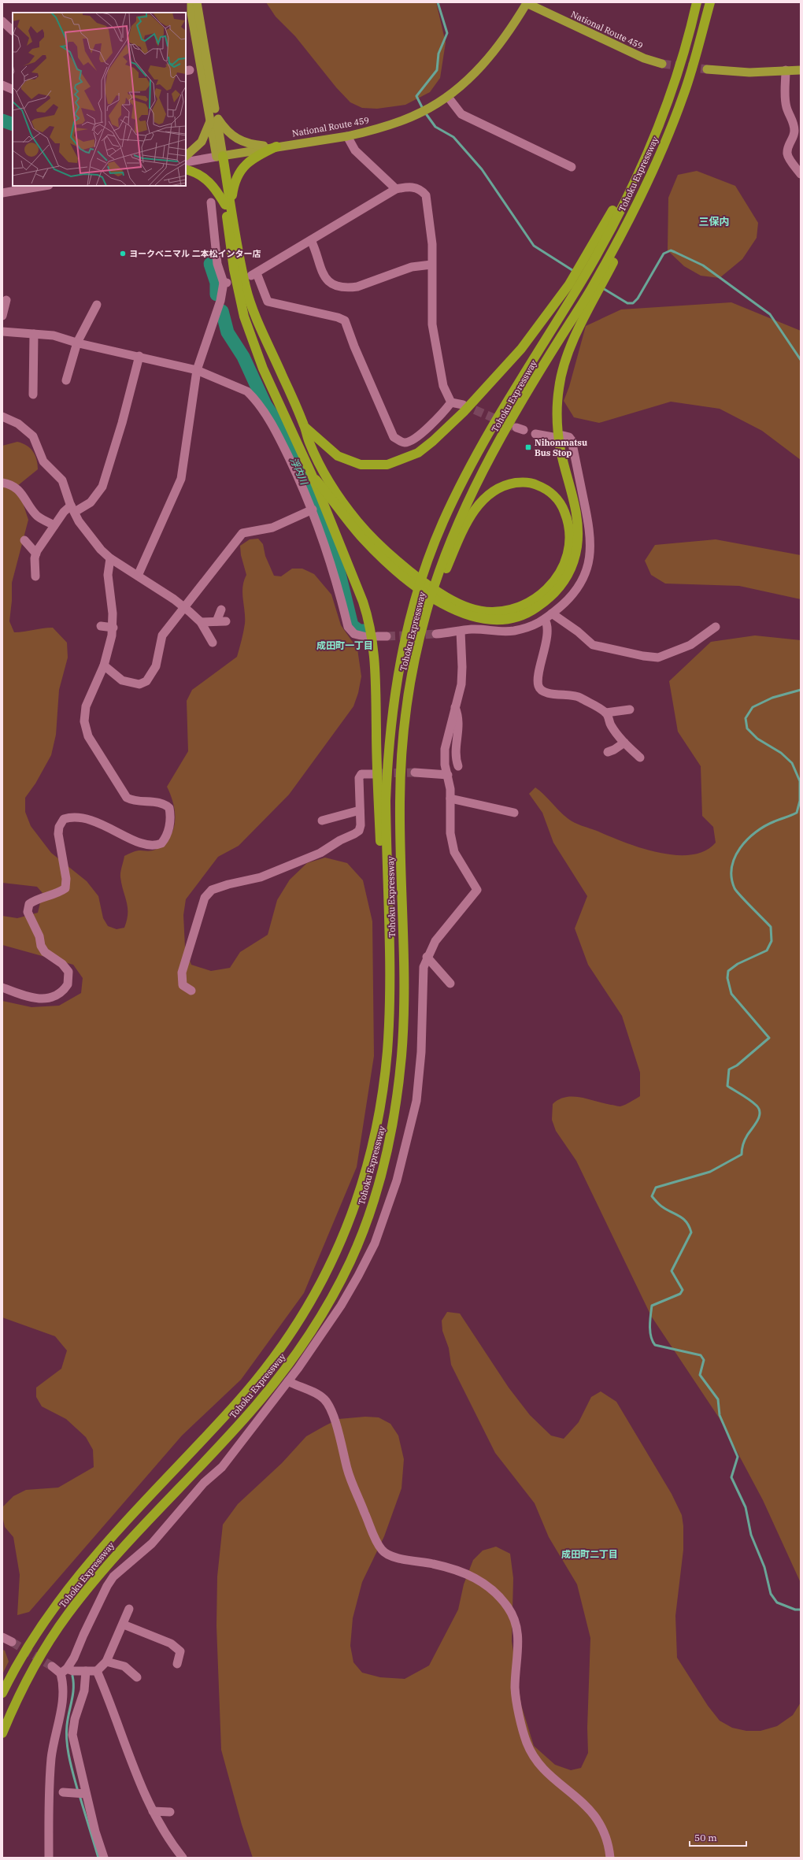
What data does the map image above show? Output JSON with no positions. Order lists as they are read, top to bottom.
{
  "streets": {
    "highway": ["National Route 459", "Tohoku Expressway"]
  },
  "districts": ["三保内", "成田町一丁目", "成田町二丁目"],
  "water": ["浮内川"],
  "places": {
    "other": ["ヨークベニマル 二本松インター店"],
    "transit": ["Nihonmatsu Bus Stop"]
  },
  "scale_bar": "50 m"
}
